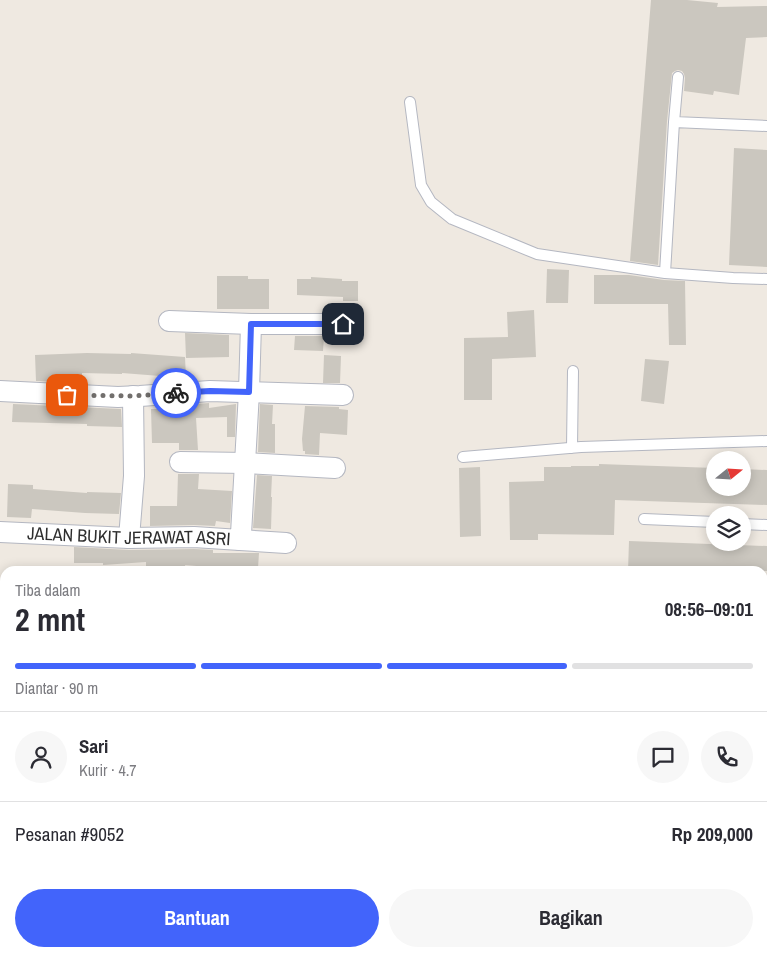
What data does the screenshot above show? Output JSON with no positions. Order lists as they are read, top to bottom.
{
  "streets": {
    "street": ["JALAN BUKIT JERAWAT ASRI"]
  },
  "north": "right",
  "page": {
    "heading": ["2 mnt", "Tiba dalam", "08:56–09:01"],
    "panel": [
      "Sari",
      "Kurir · 4.7",
      "Pesanan #9052",
      "Rp 209,000"
    ],
    "bar": "Diantar · 90 m",
    "buttons": ["Bantuan", "Bagikan"]
  }
}
